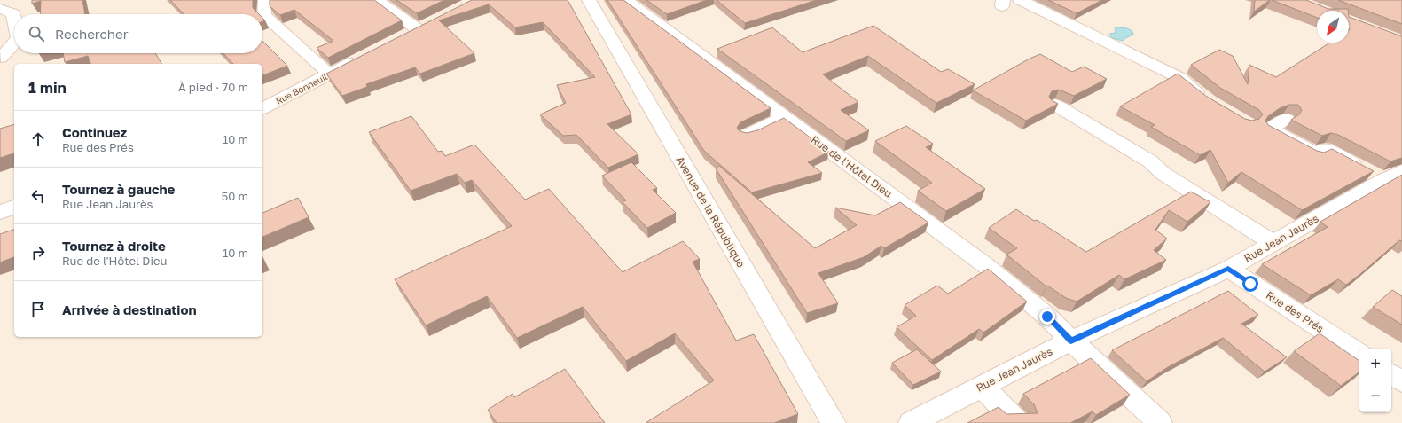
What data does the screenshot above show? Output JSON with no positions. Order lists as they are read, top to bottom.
{
  "streets": {
    "street": [
      "Rue Bonneuil",
      "Rue de l'Hôtel Dieu",
      "Avenue de la République",
      "Rue Jean Jaurès",
      "Rue des Prés"
    ]
  },
  "crossings": [
    ["Rue de l'Hôtel Dieu", "Rue Jean Jaurès"],
    ["Rue Jean Jaurès", "Rue des Prés"]
  ],
  "north": "bottom left",
  "page": {
    "search": "Rechercher",
    "heading": ["1 min", "À pied · 70 m"],
    "list": [
      ["Continuez", "Rue des Prés", "10 m"],
      ["Tournez à gauche", "Rue Jean Jaurès", "50 m"],
      ["Tournez à droite", "Rue de l'Hôtel Dieu", "10 m"],
      "Arrivée à destination"
    ],
    "map_buttons": ["+", "−"]
  }
}
